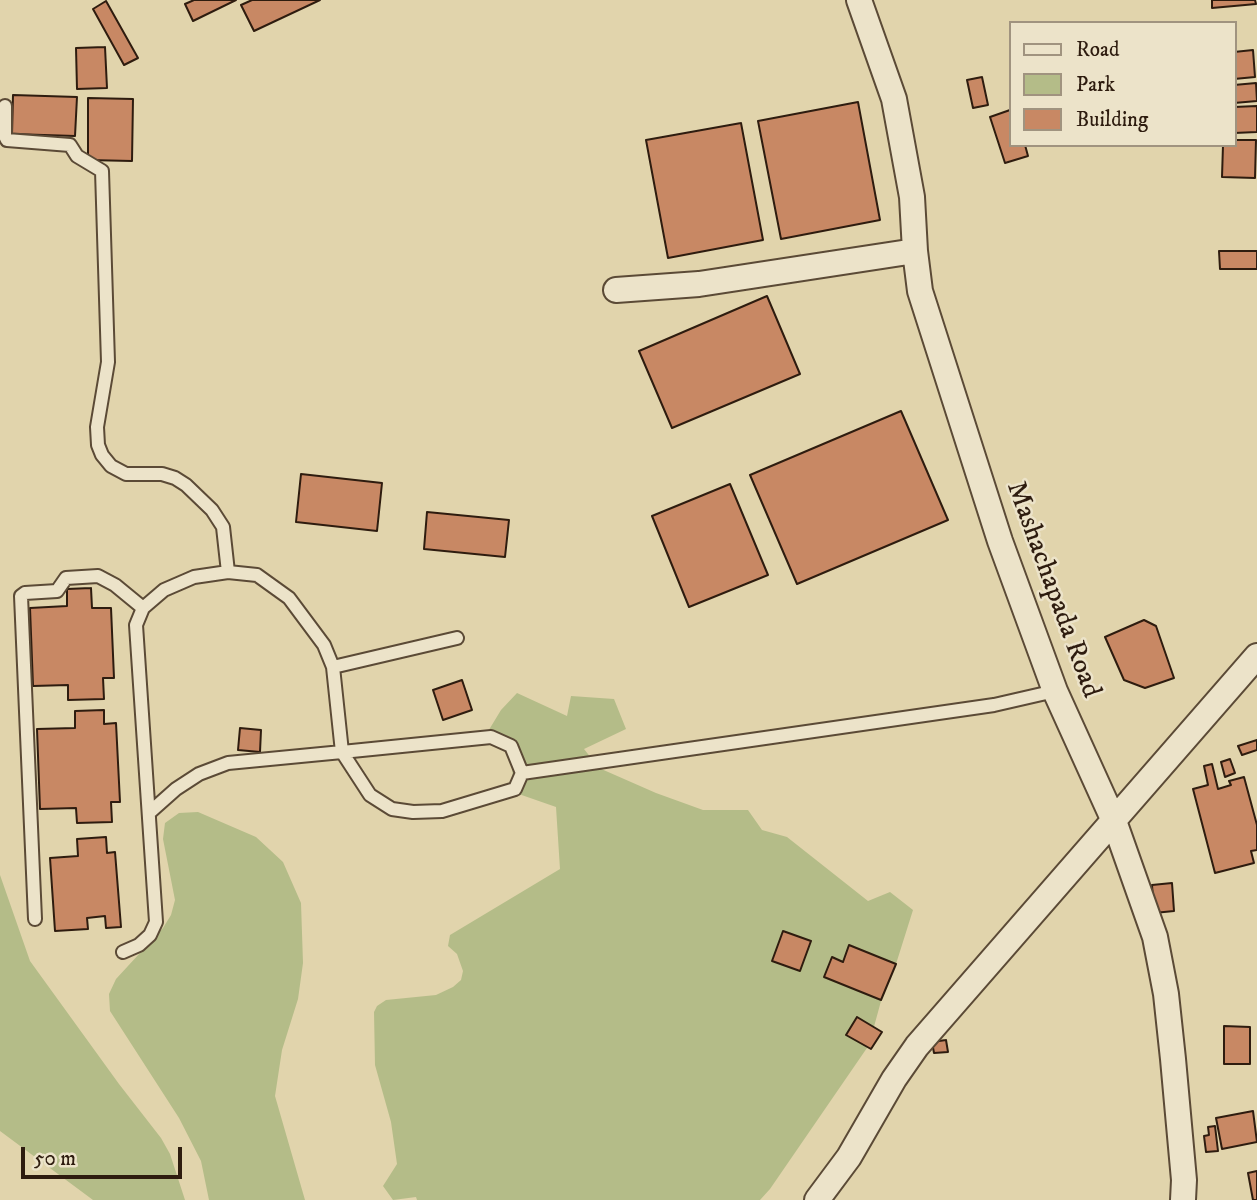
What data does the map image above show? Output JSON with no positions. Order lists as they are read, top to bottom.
{
  "streets": {
    "street": ["Mashachapada Road"]
  },
  "legend": ["Road", "Park", "Building"],
  "scale_bar": "50 m"
}
